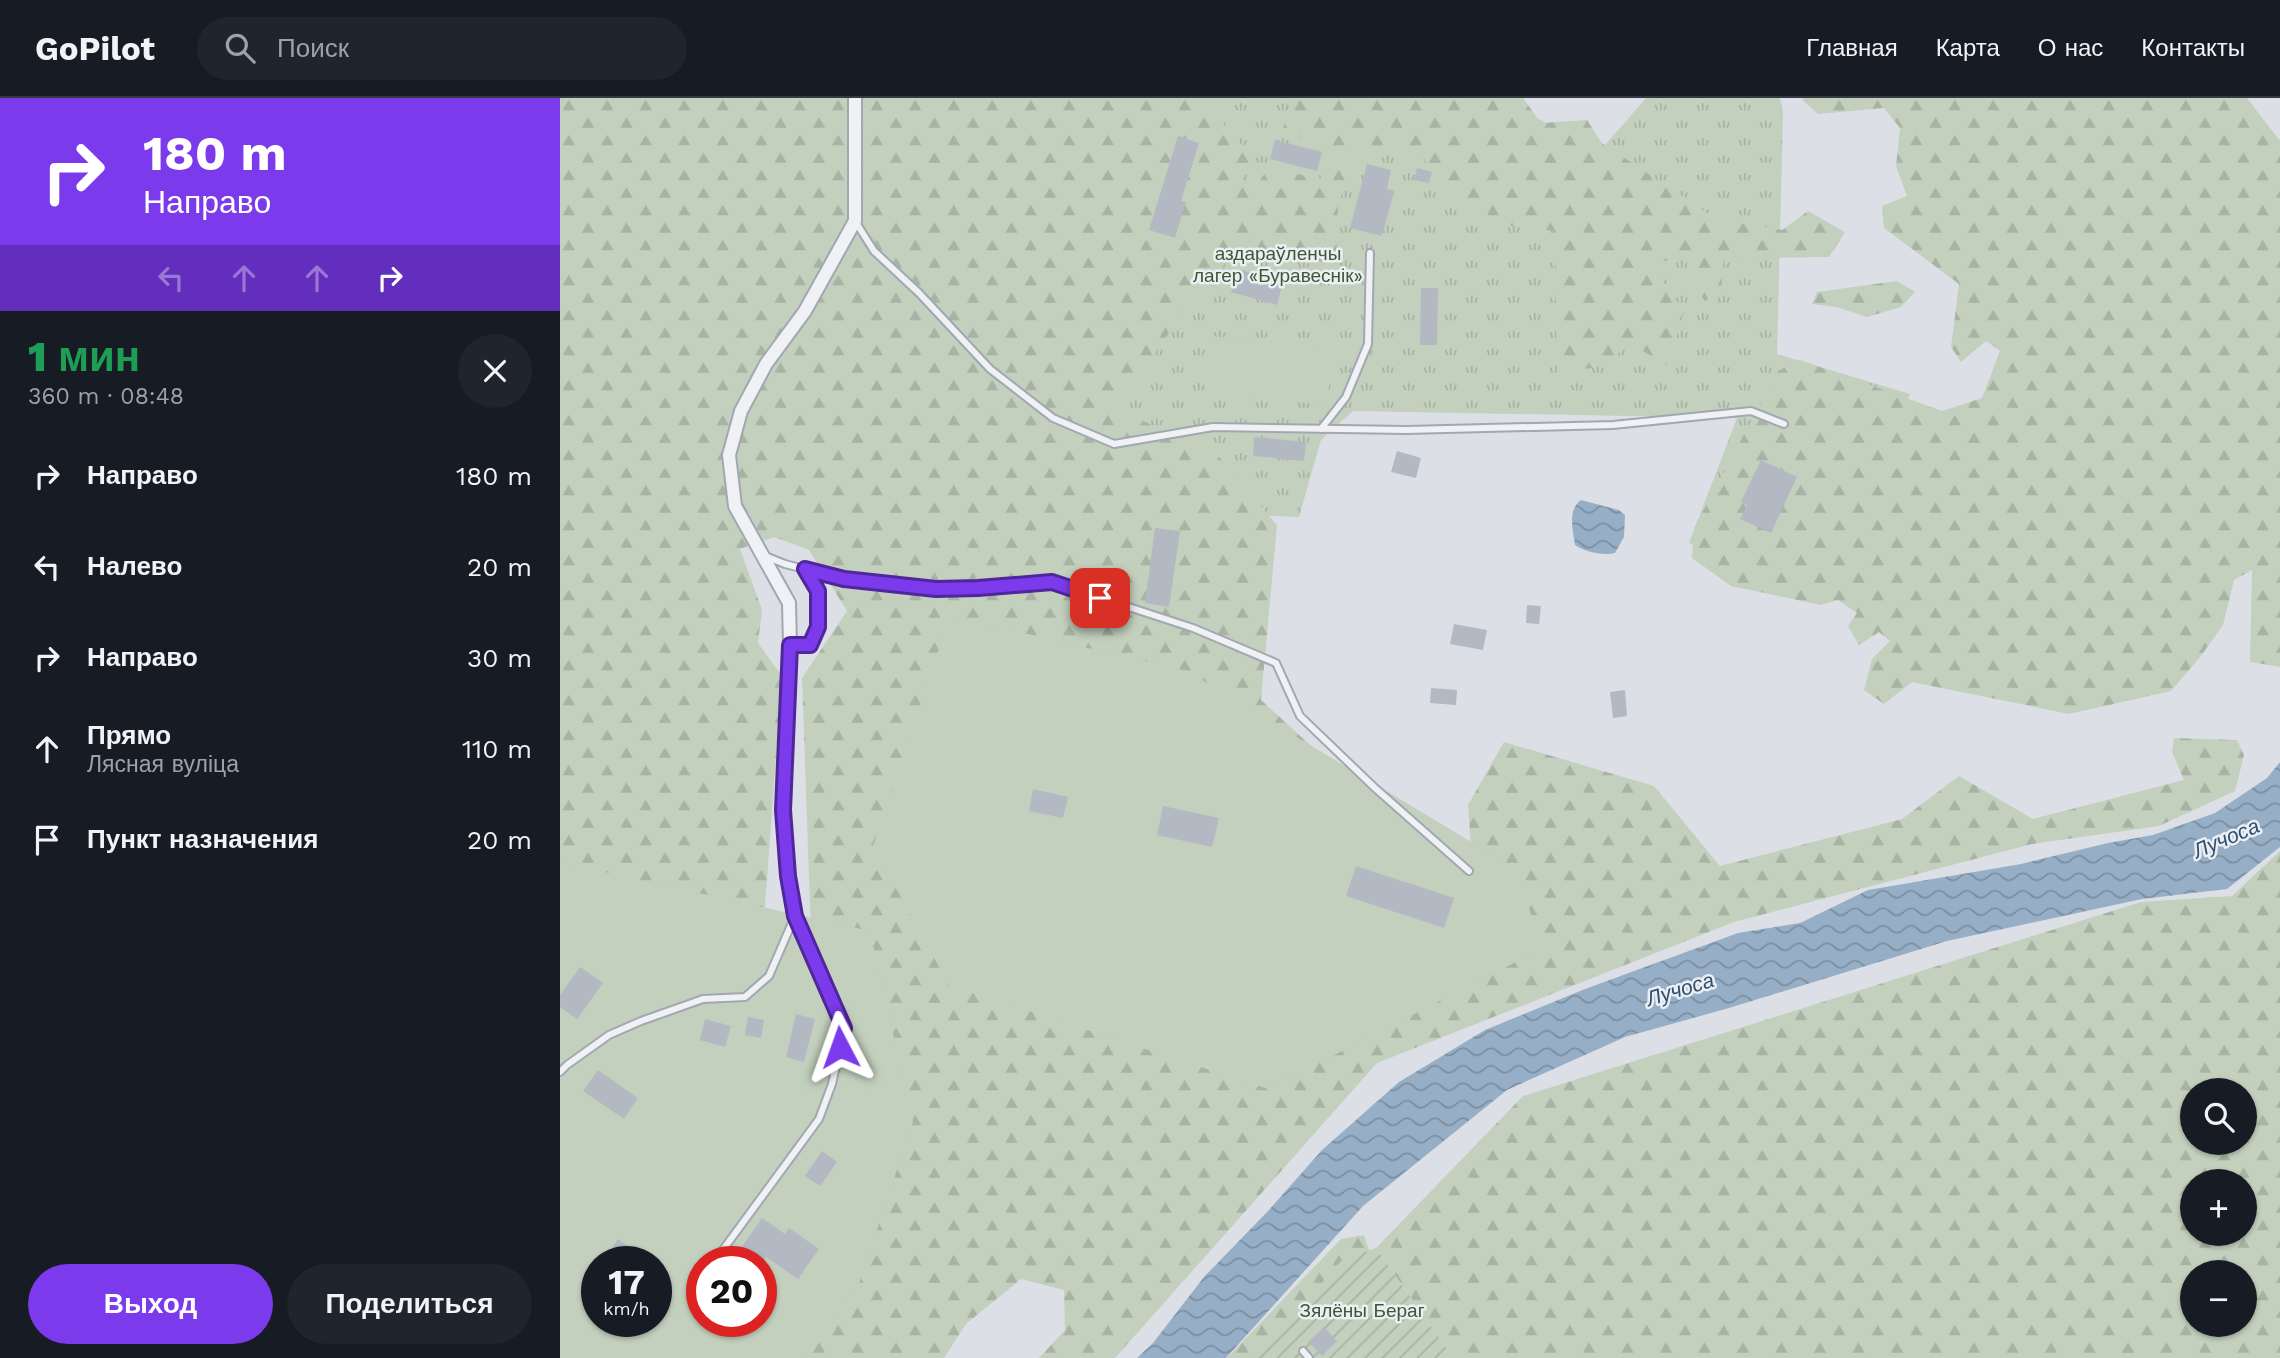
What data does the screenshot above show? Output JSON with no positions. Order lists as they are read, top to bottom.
{
  "water": ["Лучоса"],
  "parks": ["аздараўленчы лагер «Буравеснік»", "Зялёны Бераг"],
  "page": {
    "header": "GoPilot",
    "search": "Поиск",
    "nav": [
      "Главная",
      "Карта",
      "О нас",
      "Контакты"
    ],
    "turn": ["180 m", "Направо"],
    "heading": ["1 мин", "360 m · 08:48"],
    "list": [
      {
        "name": "Направо",
        "value": "180 m"
      },
      {
        "name": "Налево",
        "value": "20 m"
      },
      {
        "name": "Направо",
        "value": "30 m"
      },
      {
        "name": "Прямо",
        "note": "Лясная вуліца",
        "value": "110 m"
      },
      {
        "name": "Пункт назначения",
        "value": "20 m"
      }
    ],
    "map_buttons": ["+", "−"],
    "speed": "17 km/h",
    "limit": "20",
    "buttons": ["Выход", "Поделиться"]
  }
}
